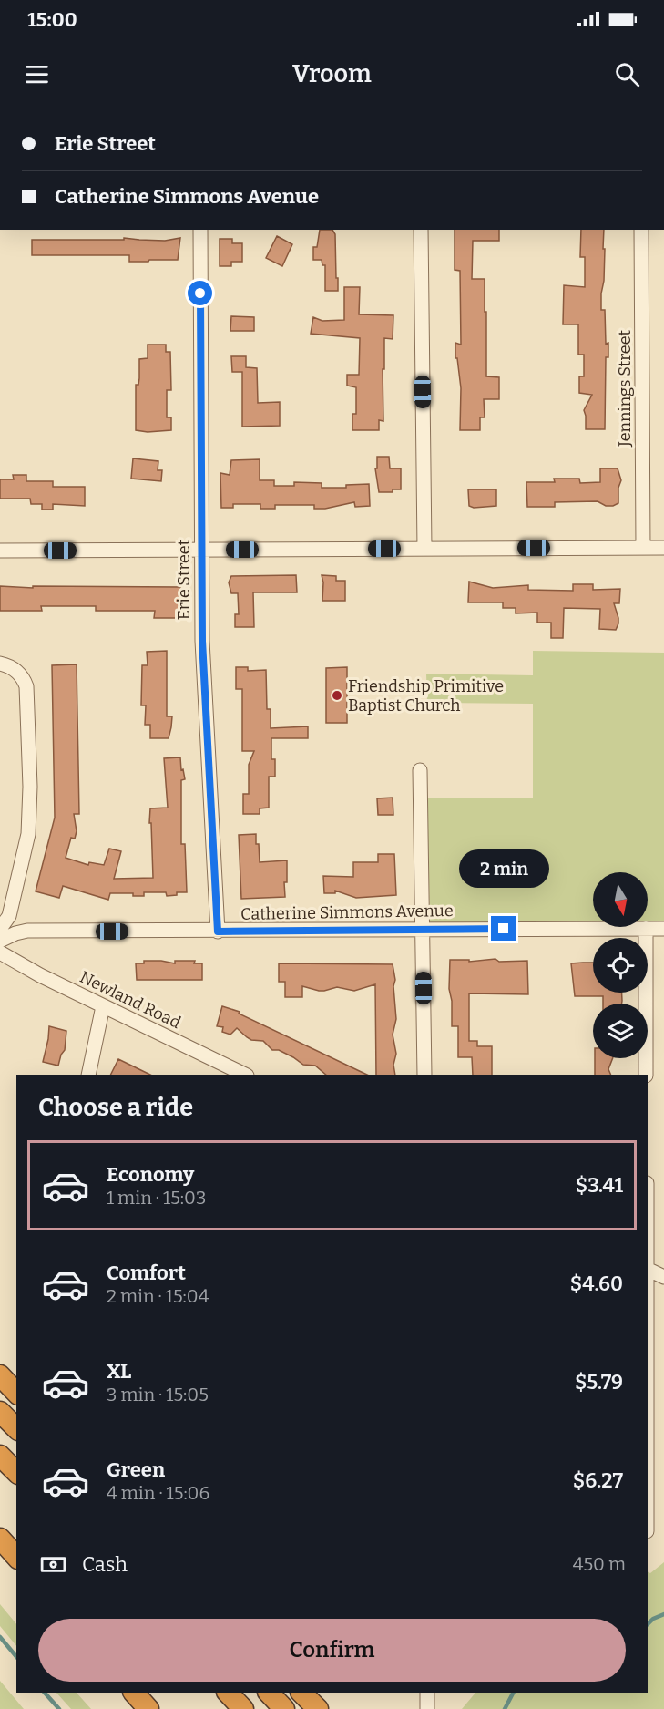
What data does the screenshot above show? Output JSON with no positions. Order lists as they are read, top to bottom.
{
  "streets": {
    "street": [
      "Jennings Street",
      "Erie Street",
      "Catherine Simmons Avenue",
      "Newland Road"
    ]
  },
  "crossings": [
    ["Erie Street", "Catherine Simmons Avenue"]
  ],
  "places": ["Friendship Primitive Baptist Church"],
  "north": "bottom",
  "page": {
    "status": "15:00",
    "header": "Vroom",
    "banner": ["Erie Street", "Catherine Simmons Avenue"],
    "bubble": "2 min",
    "heading": "Choose a ride",
    "list": [
      {
        "name": "Economy",
        "note": "1 min · 15:03",
        "value": "$3.41"
      },
      {
        "name": "Comfort",
        "note": "2 min · 15:04",
        "value": "$4.60"
      },
      {
        "name": "XL",
        "note": "3 min · 15:05",
        "value": "$5.79"
      },
      {
        "name": "Green",
        "note": "4 min · 15:06",
        "value": "$6.27"
      }
    ],
    "pay": ["Cash", "450 m"],
    "buttons": "Confirm"
  }
}
